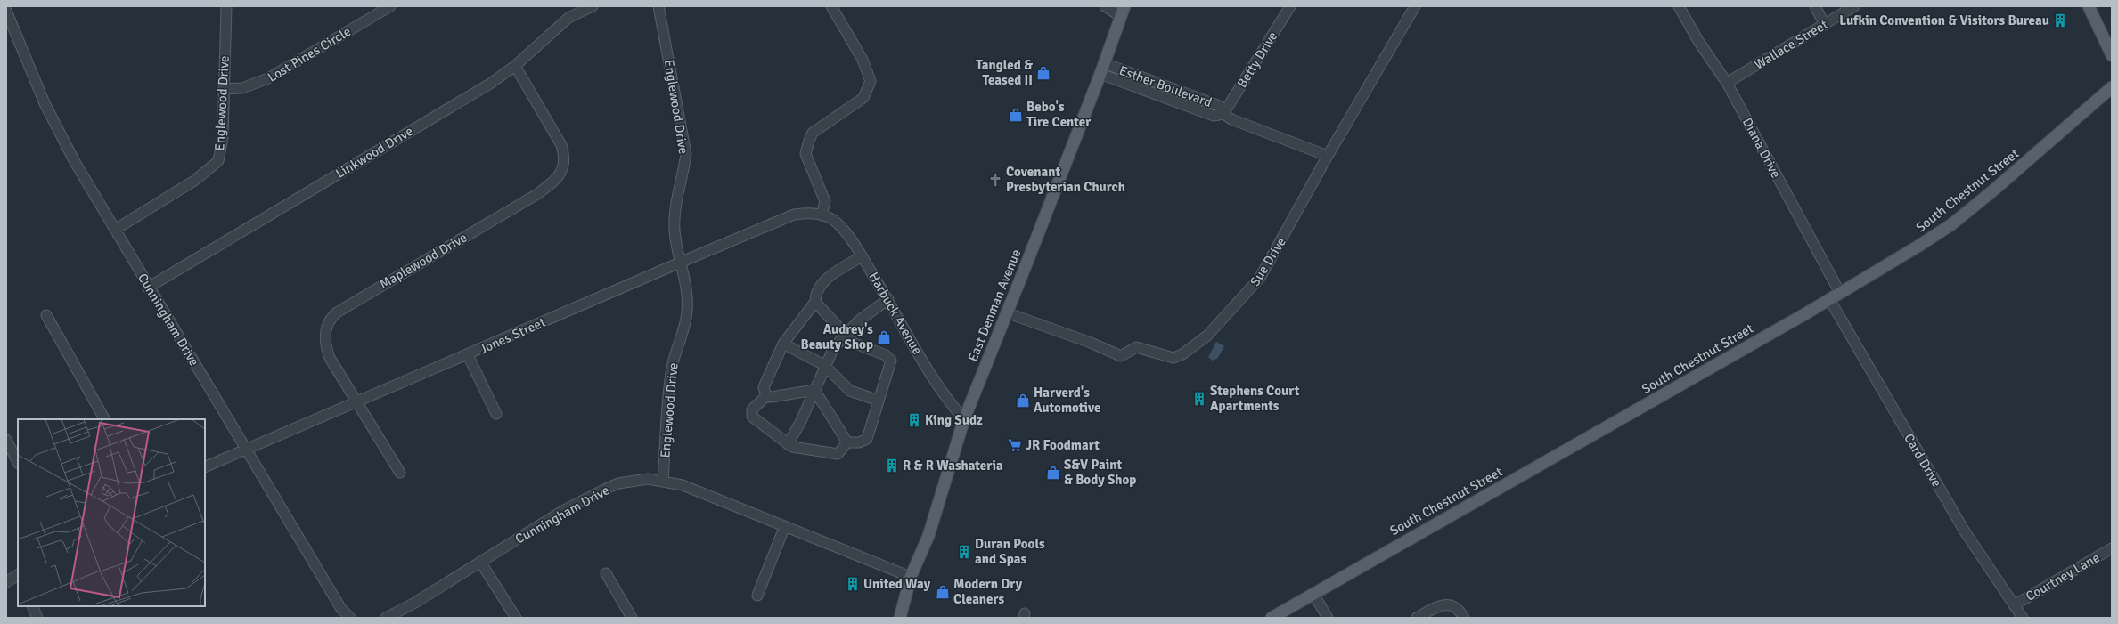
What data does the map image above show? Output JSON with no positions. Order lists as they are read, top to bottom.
{
  "streets": {
    "main road": ["South Chestnut Street", "East Denman Avenue"],
    "street": [
      "Wallace Street",
      "Lost Pines Circle",
      "Betty Drive",
      "Esther Boulevard",
      "Englewood Drive",
      "Diana Drive",
      "Linkwood Drive",
      "Maplewood Drive",
      "Sue Drive",
      "Harbuck Avenue",
      "Cunningham Drive",
      "Jones Street",
      "Card Drive",
      "Courtney Lane"
    ]
  },
  "crossings": [
    ["Wallace Street", "Diana Drive"],
    ["Lost Pines Circle", "Englewood Drive"],
    ["Betty Drive", "Esther Boulevard"],
    ["Esther Boulevard", "Sue Drive"],
    ["Esther Boulevard", "East Denman Avenue"],
    ["Englewood Drive", "Cunningham Drive"],
    ["Englewood Drive", "Jones Street"],
    ["Diana Drive", "South Chestnut Street"],
    ["Linkwood Drive", "Maplewood Drive"],
    ["Linkwood Drive", "Cunningham Drive"],
    ["South Chestnut Street", "Card Drive"],
    ["Maplewood Drive", "Jones Street"],
    ["Sue Drive", "East Denman Avenue"],
    ["East Denman Avenue", "Harbuck Avenue"],
    ["East Denman Avenue", "Cunningham Drive"],
    ["Harbuck Avenue", "Jones Street"],
    ["Cunningham Drive", "Jones Street"],
    ["Card Drive", "Courtney Lane"]
  ],
  "places": {
    "building": [
      "Lufkin Convention & Visitors Bureau",
      "Stephens Court Apartments",
      "King Sudz",
      "R & R Washateria",
      "Duran Pools and Spas",
      "United Way"
    ],
    "shop": [
      "Tangled & Teased II",
      "Bebo's Tire Center",
      "Audrey's Beauty Shop",
      "Harverd's Automotive",
      "S&V Paint & Body Shop",
      "Modern Dry Cleaners"
    ],
    "church": ["Covenant Presbyterian Church"],
    "supermarket": ["JR Foodmart"]
  }
}
